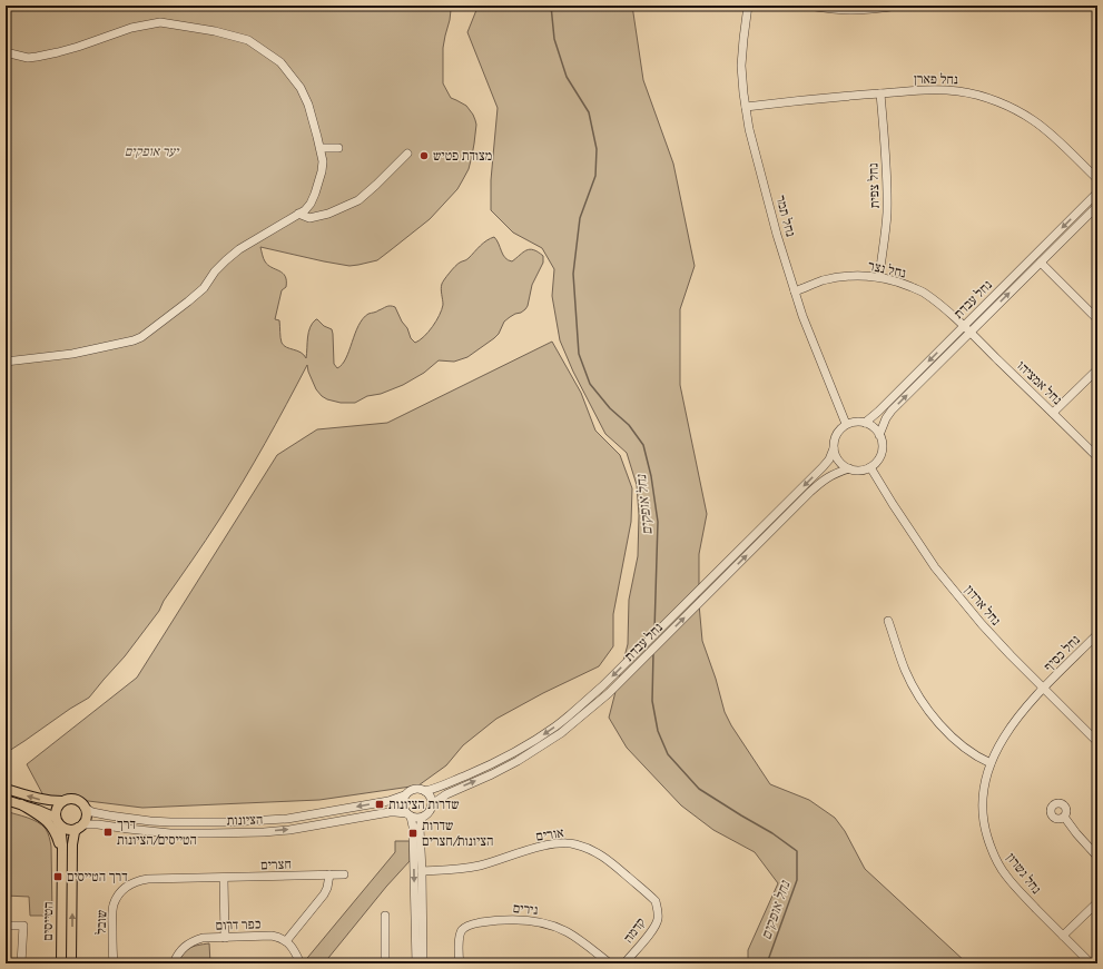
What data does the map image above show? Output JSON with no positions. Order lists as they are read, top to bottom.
{
  "streets": {
    "main road": ["הטייסים"],
    "street": [
      "נחל פארן",
      "נחל צפית",
      "נחל תמר",
      "נחל נצר",
      "נחל עבדת",
      "נחל אמציהו",
      "נחל ארדון",
      "נחל כסיף",
      "הציונות",
      "אורים",
      "חצרים",
      "נחל גשרון",
      "נירים",
      "שובל",
      "כפר דרום",
      "קדמה"
    ]
  },
  "crossings": [
    ["נחל פארן", "נחל צפית"],
    ["נחל פארן", "נחל תמר"],
    ["נחל צפית", "נחל נצר"],
    ["נחל תמר", "נחל נצר"],
    ["נחל תמר", "נחל עבדת"],
    ["נחל תמר", "נחל ארדון"],
    ["נחל נצר", "נחל עבדת"],
    ["נחל נצר", "נחל אמציהו"],
    ["נחל עבדת", "נחל אמציהו"],
    ["נחל עבדת", "נחל ארדון"],
    ["נחל עבדת", "הציונות"],
    ["נחל ארדון", "נחל כסיף"],
    ["נחל ארדון", "נחל גשרון"],
    ["נחל כסיף", "נחל גשרון"],
    ["הציונות", "הטייסים"],
    ["אורים", "קדמה"],
    ["חצרים", "שובל"]
  ],
  "water": ["נחל אופקים"],
  "parks": ["יער אופקים"],
  "places": {
    "other": ["מצודת פטיש"],
    "transit": [
      "שדרות הציונות",
      "דרך הטייסים/הציונות",
      "שדרות הציונות/חצרים",
      "דרך הטייסים"
    ]
  }
}
